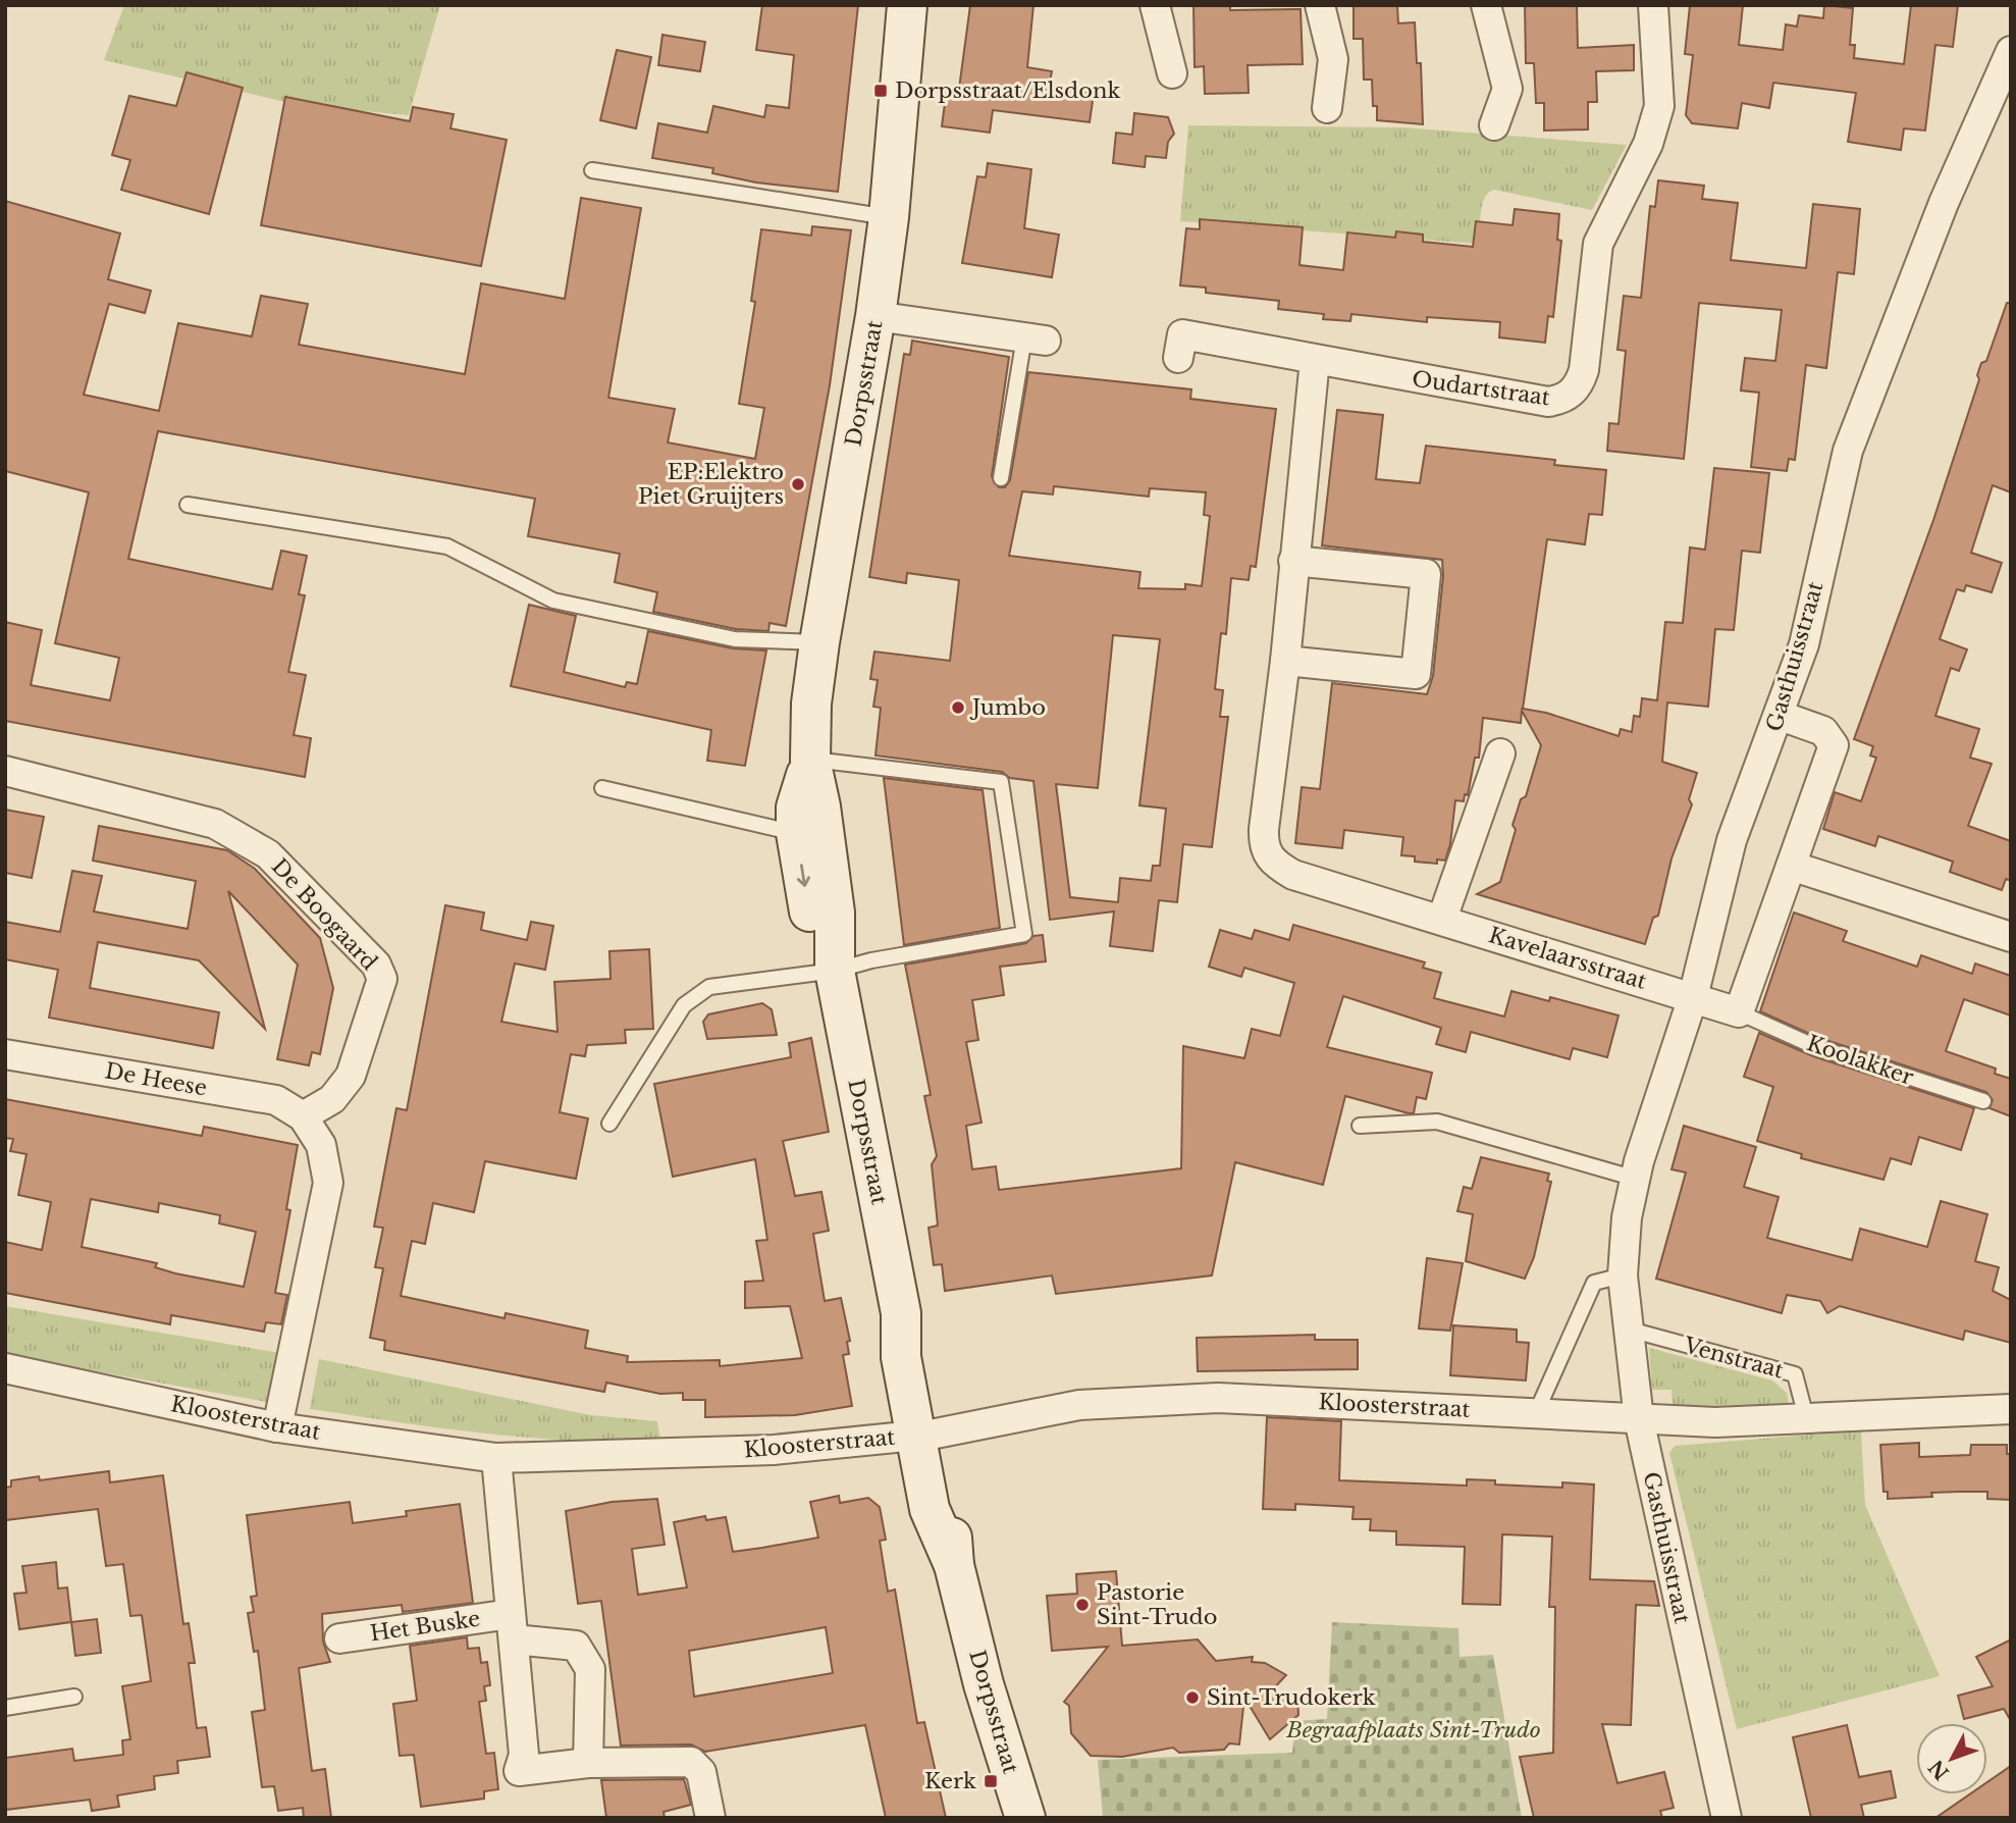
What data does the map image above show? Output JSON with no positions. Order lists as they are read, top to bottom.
{
  "streets": {
    "street": [
      "Dorpsstraat",
      "Oudartstraat",
      "Gasthuisstraat",
      "De Boogaard",
      "Kavelaarsstraat",
      "Koolakker",
      "De Heese",
      "Kloosterstraat",
      "Het Buske"
    ],
    "lane": ["Venstraat"]
  },
  "crossings": [
    ["Dorpsstraat", "Kloosterstraat"],
    ["Oudartstraat", "Kavelaarsstraat"],
    ["Gasthuisstraat", "Kavelaarsstraat"],
    ["Gasthuisstraat", "Koolakker"],
    ["Gasthuisstraat", "Venstraat"],
    ["Gasthuisstraat", "Kloosterstraat"],
    ["De Boogaard", "De Heese"],
    ["Kavelaarsstraat", "Koolakker"],
    ["Kloosterstraat", "Het Buske"]
  ],
  "parks": ["Begraafplaats Sint-Trudo"],
  "places": {
    "transit": ["Dorpsstraat/Elsdonk", "Kerk"],
    "other": [
      "EP:Elektro Piet Gruijters",
      "Jumbo",
      "Pastorie Sint-Trudo",
      "Sint-Trudokerk"
    ]
  },
  "north": "bottom left"
}
